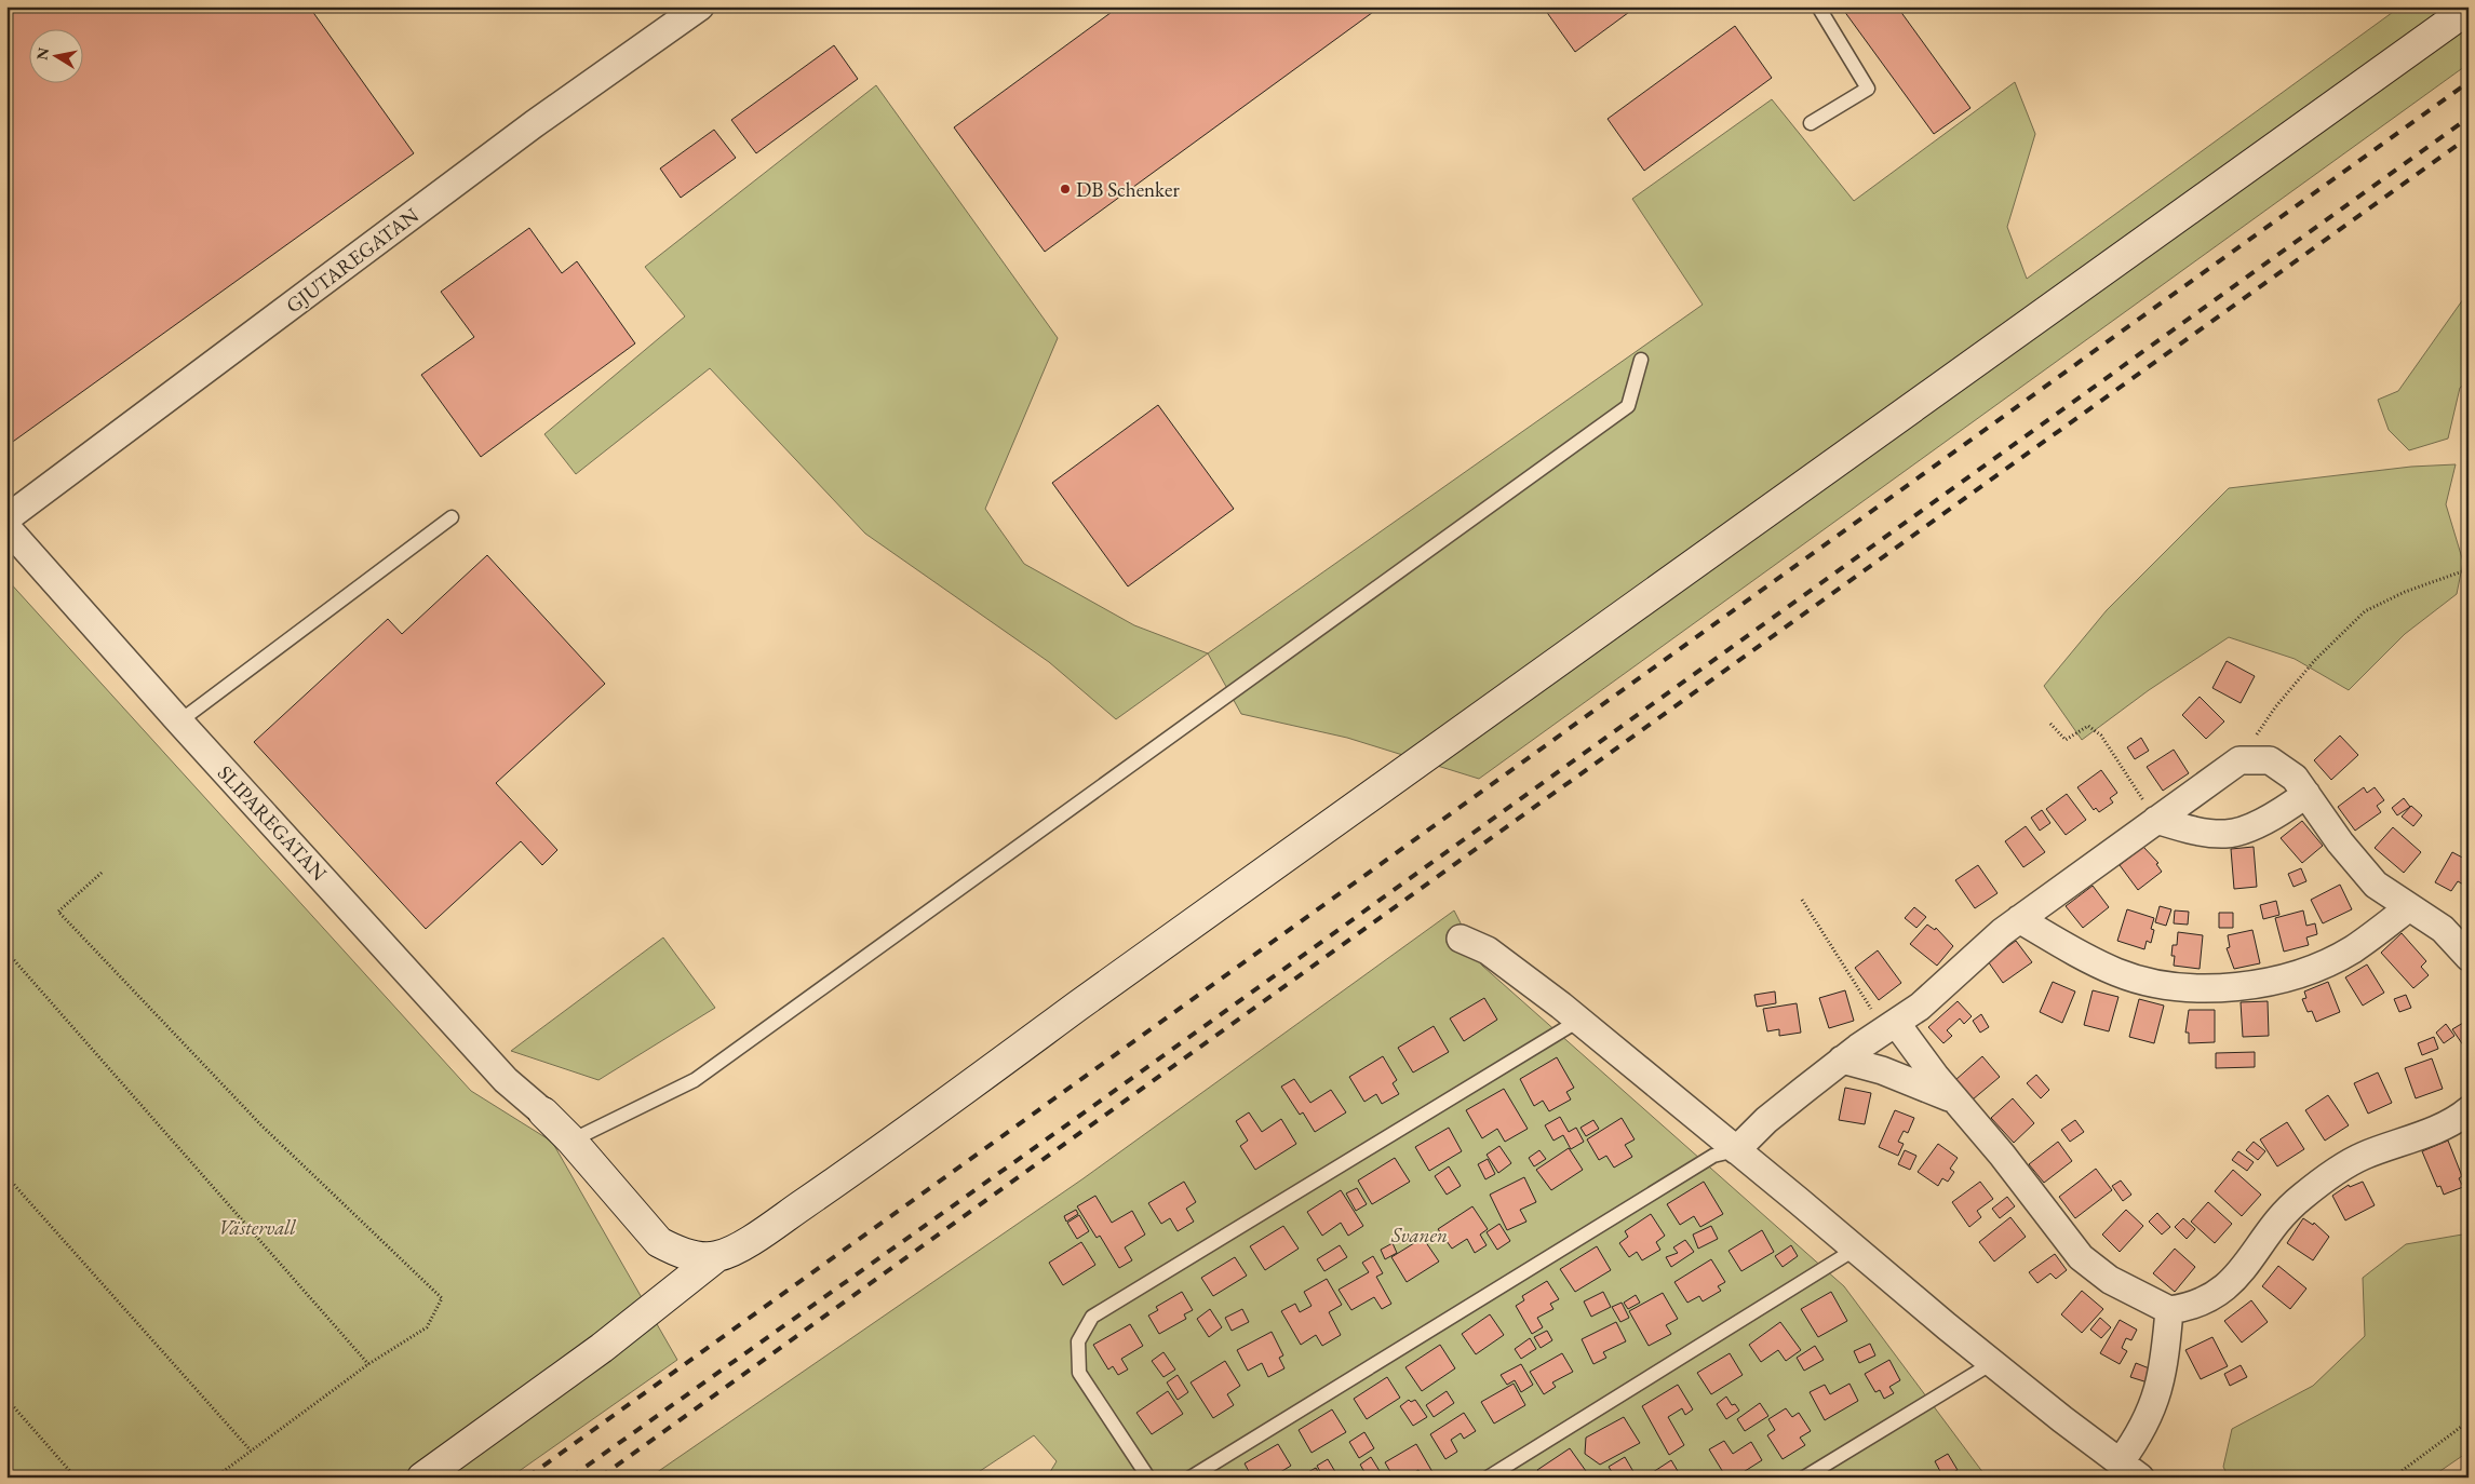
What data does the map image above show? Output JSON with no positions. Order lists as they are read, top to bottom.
{
  "streets": {
    "street": ["GJUTAREGATAN", "SLIPAREGATAN"]
  },
  "parks": ["Västervall", "Svanen"],
  "places": ["DB Schenker"],
  "north": "left"
}
